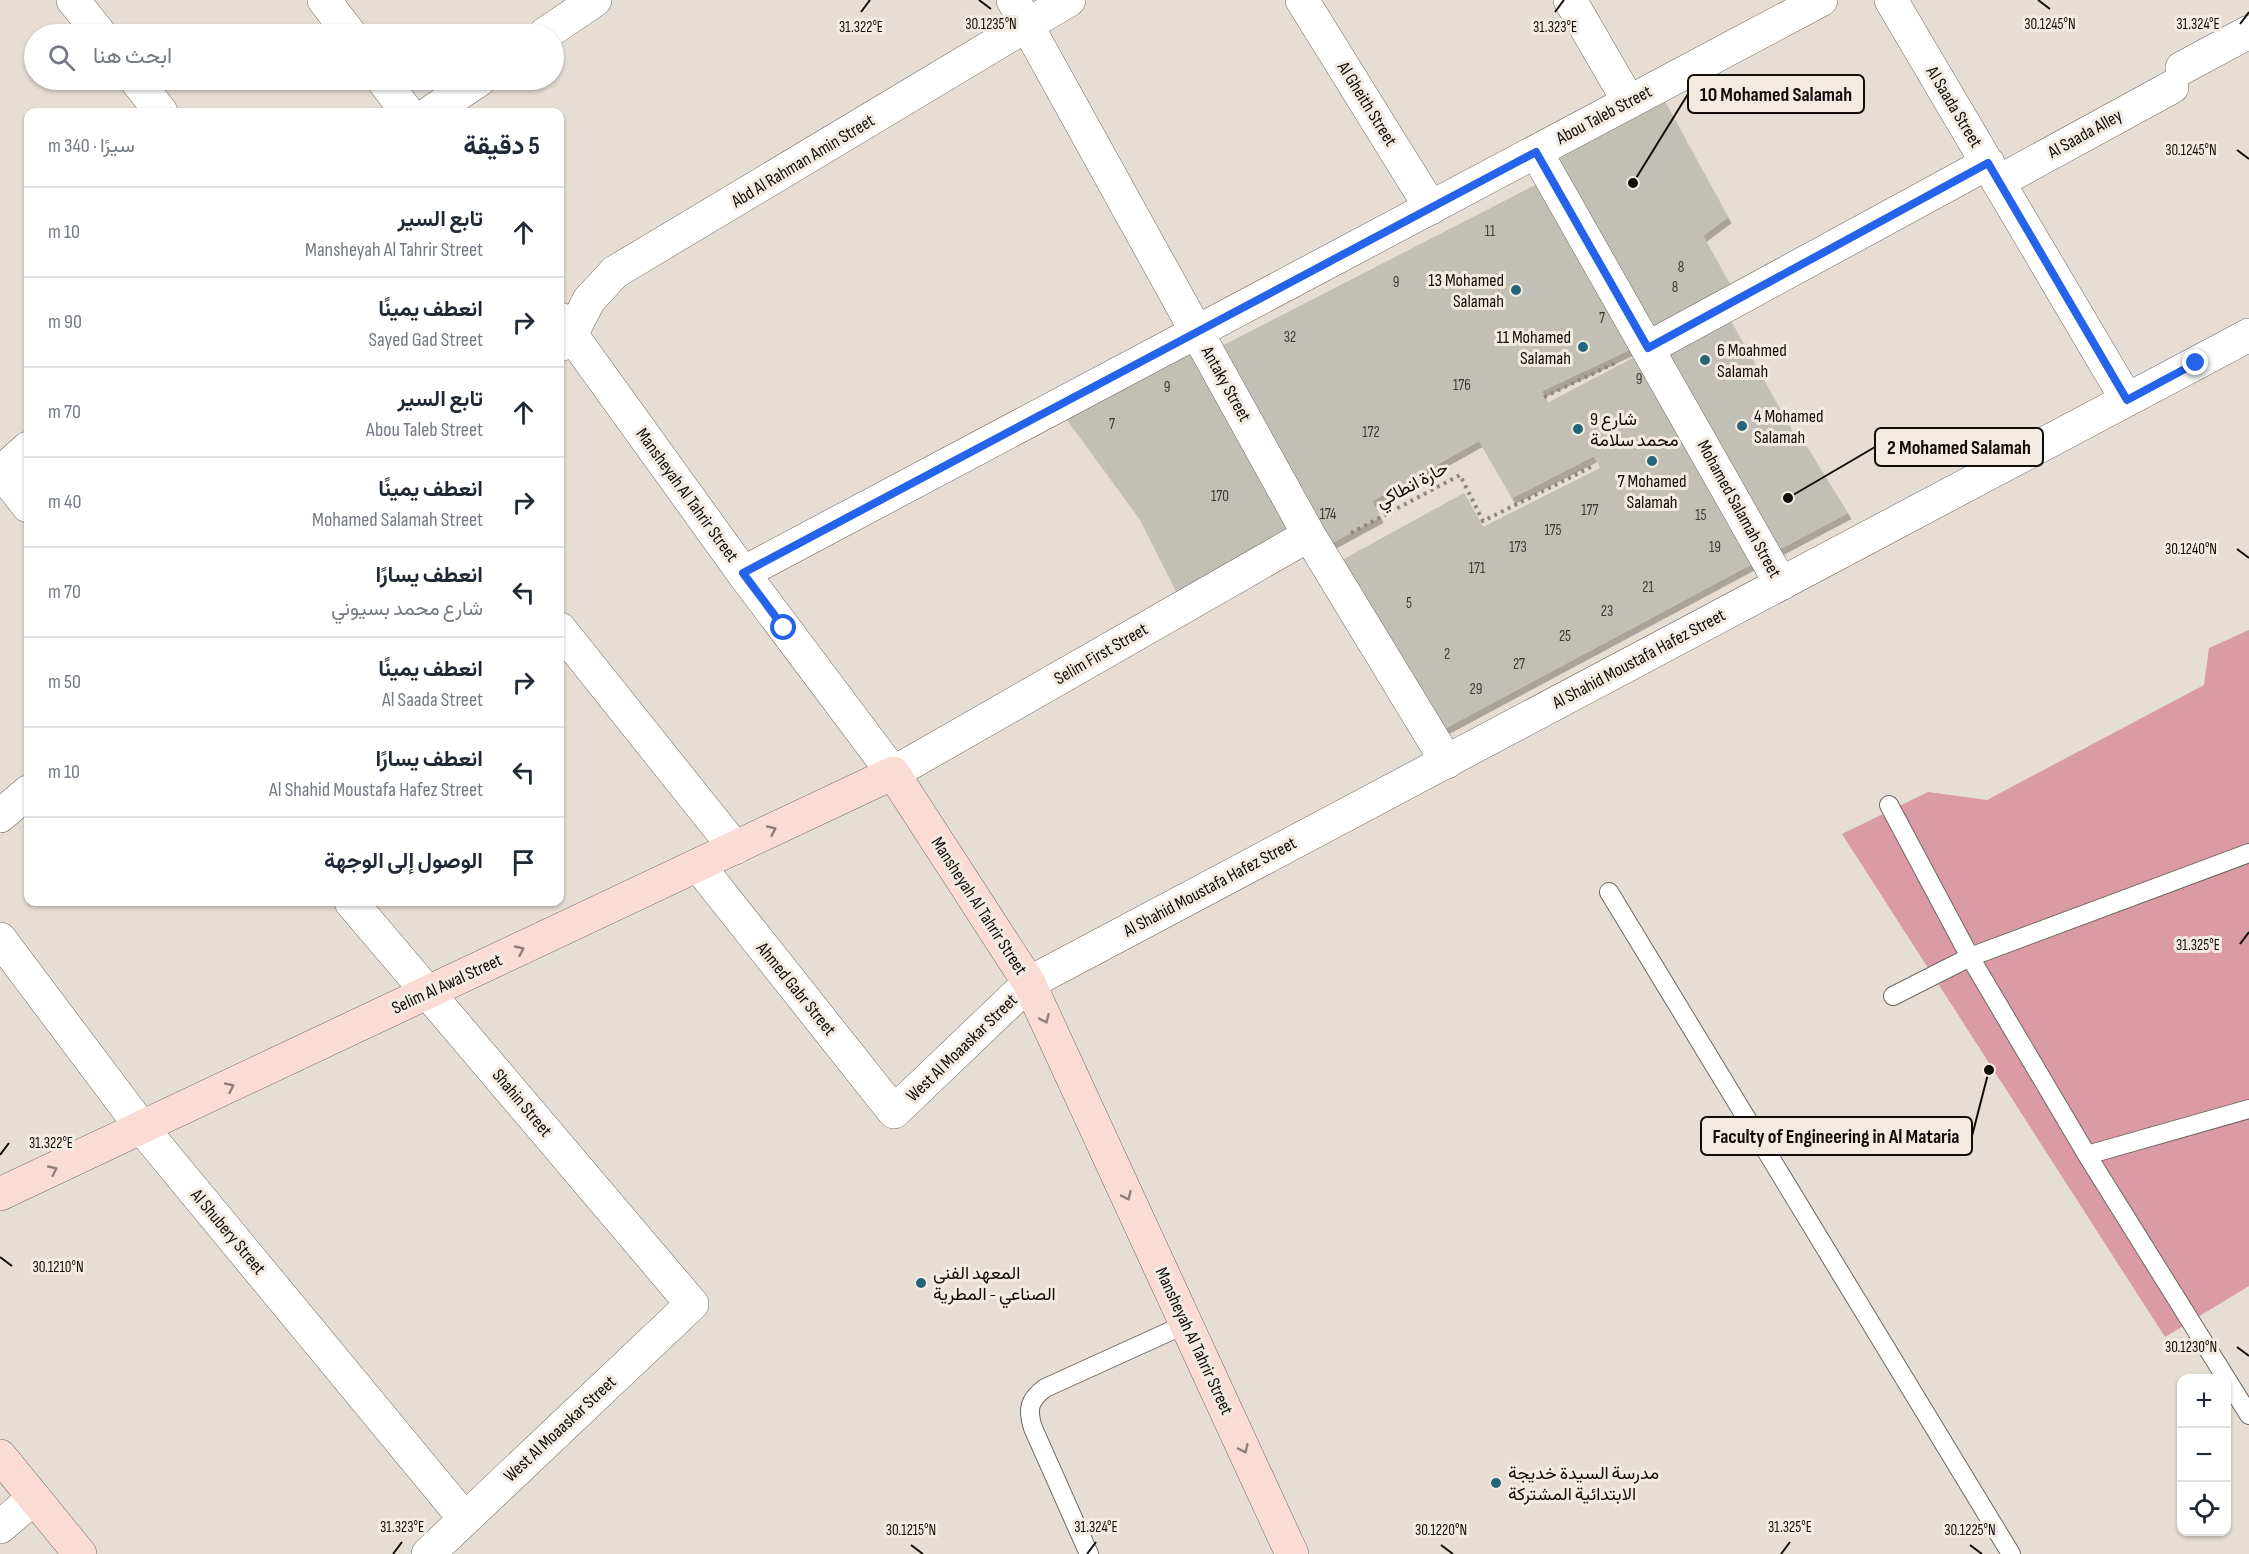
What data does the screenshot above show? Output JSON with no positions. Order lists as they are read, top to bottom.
{
  "streets": {
    "street": [
      "Al Gheith Street",
      "Al Saada Street",
      "Abou Taleb Street",
      "Al Saada Alley",
      "Abd Al Rahman Amin Street",
      "Antaky Street",
      "Mansheyah Al Tahrir Street",
      "Mohamed Salamah Street",
      "Selim First Street",
      "Al Shahid Moustafa Hafez Street",
      "Selim Al Awal Street",
      "Ahmed Gabr Street",
      "West Al Moaaskar Street",
      "Shahin Street",
      "Al Shubery Street"
    ],
    "path": ["حارة انطاكي"]
  },
  "crossings": [
    ["Al Gheith Street", "Abou Taleb Street"],
    ["Al Saada Street", "Al Saada Alley"],
    ["Al Saada Street", "Al Shahid Moustafa Hafez Street"],
    ["Abou Taleb Street", "Antaky Street"],
    ["Abou Taleb Street", "Mansheyah Al Tahrir Street"],
    ["Abou Taleb Street", "Mohamed Salamah Street"],
    ["Al Saada Alley", "Mohamed Salamah Street"],
    ["Abd Al Rahman Amin Street", "Antaky Street"],
    ["Antaky Street", "حارة انطاكي"],
    ["Antaky Street", "Selim First Street"],
    ["Antaky Street", "Al Shahid Moustafa Hafez Street"],
    ["حارة انطاكي", "Selim First Street"],
    ["Mansheyah Al Tahrir Street", "Selim First Street"],
    ["Mansheyah Al Tahrir Street", "Al Shahid Moustafa Hafez Street"],
    ["Mansheyah Al Tahrir Street", "Selim Al Awal Street"],
    ["Mansheyah Al Tahrir Street", "West Al Moaaskar Street"],
    ["Mohamed Salamah Street", "Al Shahid Moustafa Hafez Street"],
    ["Selim First Street", "Selim Al Awal Street"],
    ["Al Shahid Moustafa Hafez Street", "West Al Moaaskar Street"],
    ["Selim Al Awal Street", "Ahmed Gabr Street"],
    ["Selim Al Awal Street", "Shahin Street"],
    ["Selim Al Awal Street", "Al Shubery Street"],
    ["Ahmed Gabr Street", "West Al Moaaskar Street"],
    ["West Al Moaaskar Street", "Shahin Street"],
    ["West Al Moaaskar Street", "Al Shubery Street"]
  ],
  "one_way": ["Mansheyah Al Tahrir Street", "Selim Al Awal Street"],
  "places": [
    "10 Mohamed Salamah",
    "13 Mohamed Salamah",
    "11 Mohamed Salamah",
    "6 Moahmed Salamah",
    "4 Mohamed Salamah",
    "9 شارع محمد سلامة",
    "7 Mohamed Salamah",
    "2 Mohamed Salamah",
    "Faculty of Engineering in Al Mataria",
    "المعهد الفني الصناعي - المطرية",
    "مدرسة السيدة خديجة الابتدائية المشتركة"
  ],
  "house_numbers": [
    "11",
    "8",
    "9",
    "8",
    "7",
    "32",
    "9",
    "176",
    "9",
    "7",
    "172",
    "170",
    "177",
    "174",
    "15",
    "175",
    "173",
    "19",
    "171",
    "21",
    "5",
    "23",
    "25",
    "2",
    "27",
    "29"
  ],
  "page": {
    "search": "ابحث هنا",
    "heading": ["5 دقيقة", "سيرًا · 340 m"],
    "list": [
      ["تابع السير", "Mansheyah Al Tahrir Street", "10 m"],
      ["انعطف يمينًا", "Sayed Gad Street", "90 m"],
      ["تابع السير", "Abou Taleb Street", "70 m"],
      ["انعطف يمينًا", "Mohamed Salamah Street", "40 m"],
      ["انعطف يسارًا", "شارع محمد بسيوني", "70 m"],
      ["انعطف يمينًا", "Al Saada Street", "50 m"],
      ["انعطف يسارًا", "Al Shahid Moustafa Hafez Street", "10 m"],
      "الوصول إلى الوجهة"
    ],
    "map_buttons": ["+", "−"]
  },
  "coordinates": [
    "31.324°E",
    "30.1235°N",
    "30.1245°N",
    "31.322°E",
    "31.323°E",
    "30.1240°N",
    "31.325°E",
    "30.1210°N",
    "30.1230°N",
    "30.1215°N",
    "30.1220°N",
    "30.1225°N"
  ]
}
